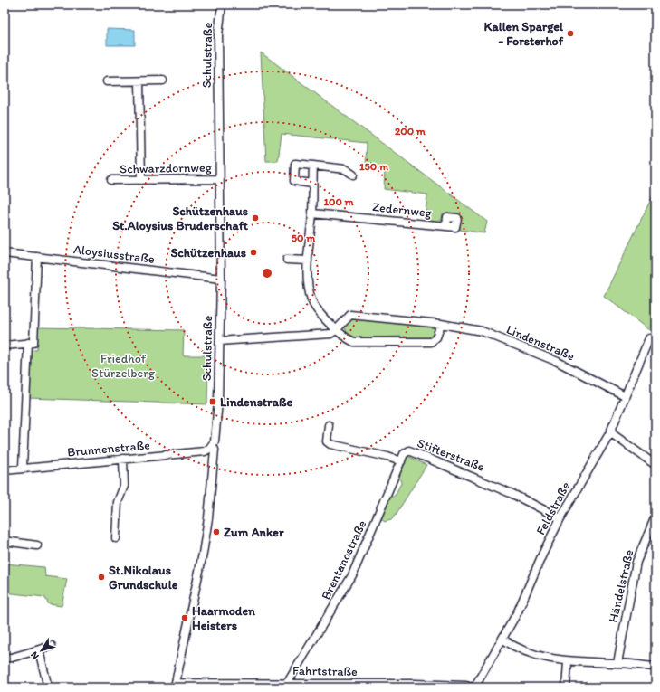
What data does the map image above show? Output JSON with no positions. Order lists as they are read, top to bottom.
{
  "streets": {
    "street": [
      "Schulstraße",
      "Schwarzdornweg",
      "Zedernweg",
      "Aloysiusstraße",
      "Lindenstraße",
      "Brunnenstraße",
      "Stifterstraße",
      "Feldstraße",
      "Brentanostraße",
      "Händelstraße",
      "Fahrtstraße"
    ]
  },
  "crossings": [
    ["Schulstraße", "Schwarzdornweg"],
    ["Schulstraße", "Aloysiusstraße"],
    ["Schulstraße", "Lindenstraße"],
    ["Schulstraße", "Brunnenstraße"],
    ["Schulstraße", "Fahrtstraße"],
    ["Lindenstraße", "Feldstraße"],
    ["Stifterstraße", "Feldstraße"],
    ["Stifterstraße", "Brentanostraße"],
    ["Feldstraße", "Fahrtstraße"],
    ["Brentanostraße", "Fahrtstraße"]
  ],
  "parks": ["Friedhof Stürzelberg"],
  "places": {
    "other": [
      "Kallen Spargel - Forsterhof",
      "Schützenhaus St.Aloysius Bruderschaft",
      "Schützenhaus",
      "Zum Anker",
      "St.Nikolaus Grundschule",
      "Haarmoden Heisters"
    ],
    "transit": ["Lindenstraße"]
  },
  "north": "bottom left",
  "rings": [
    "200 m",
    "150 m",
    "100 m",
    "50 m"
  ]
}
